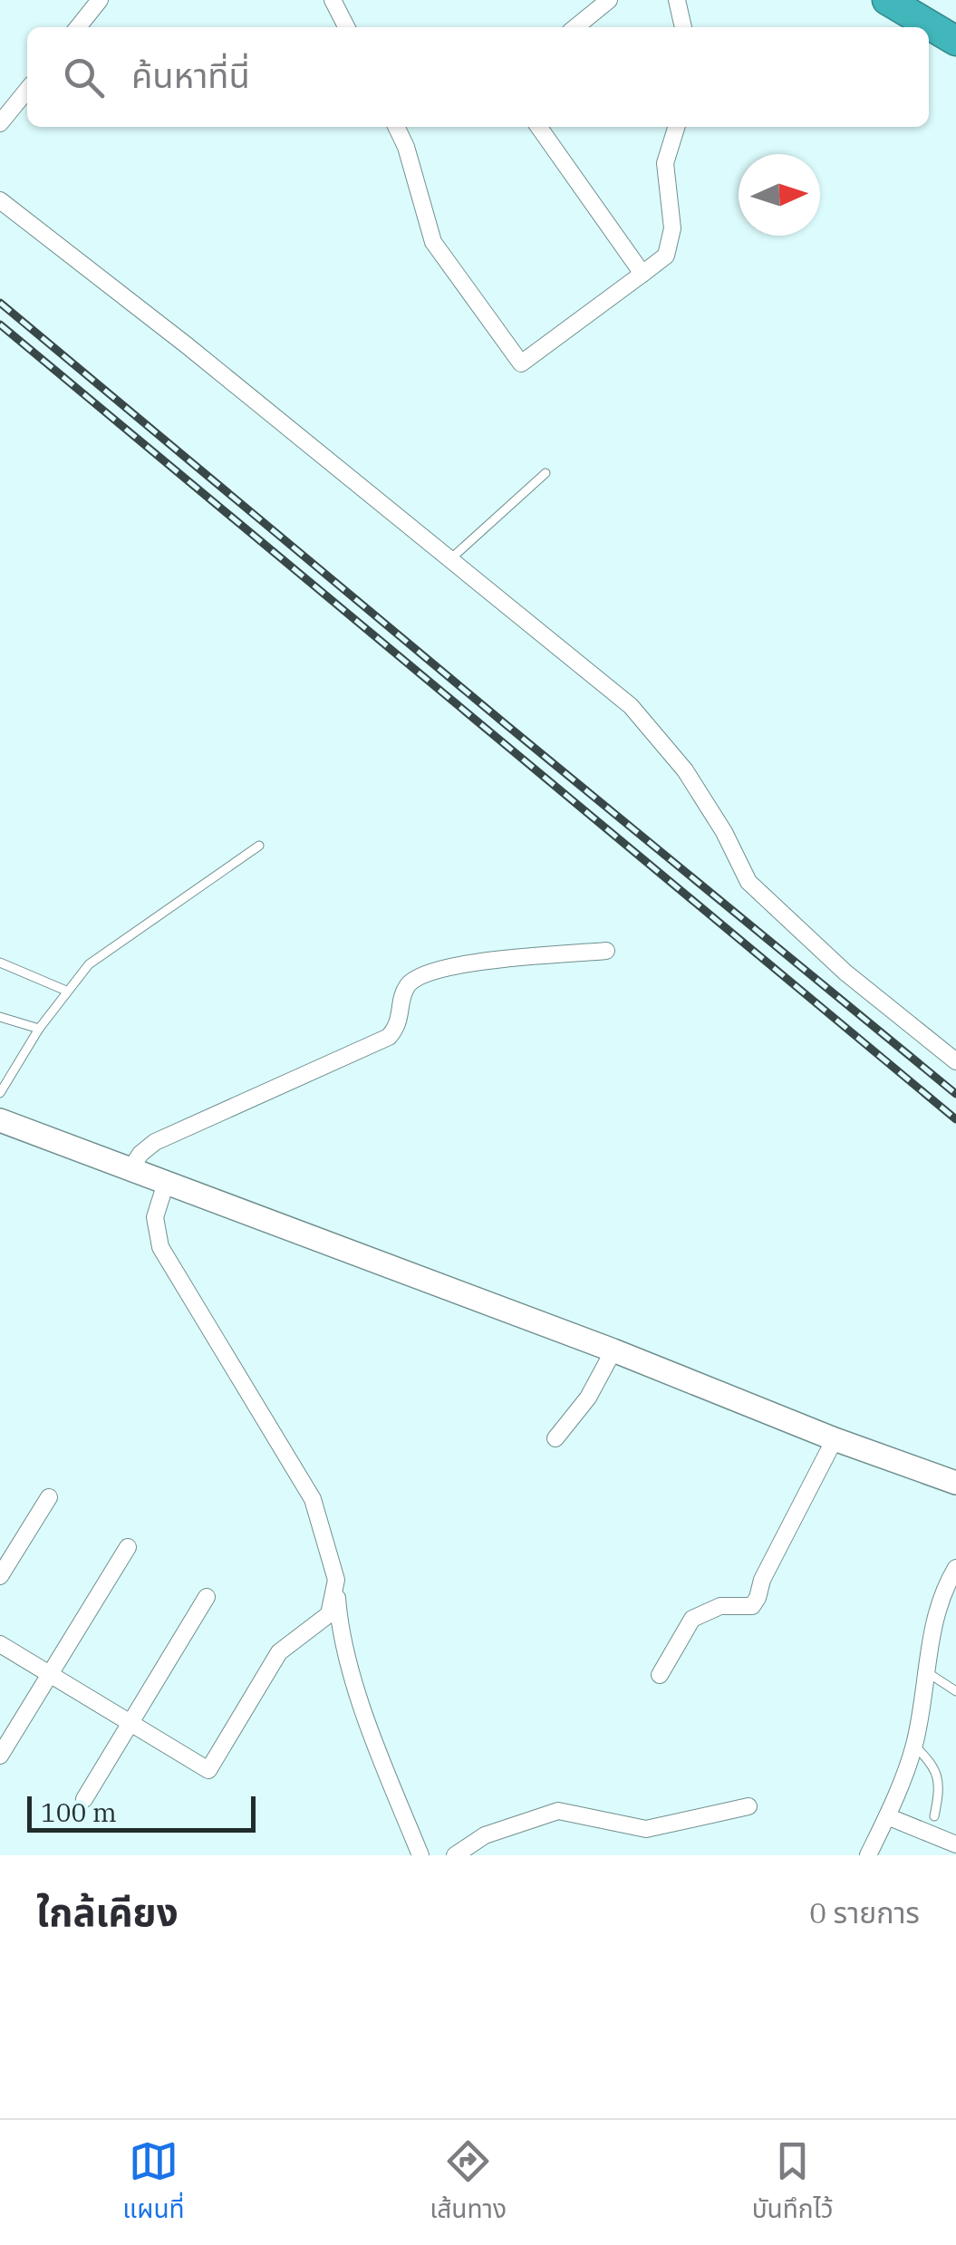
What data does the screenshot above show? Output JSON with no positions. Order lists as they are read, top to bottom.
{
  "scale_bar": "100 m",
  "north": "right",
  "page": {
    "search": "ค้นหาที่นี่",
    "scale": "100 m",
    "heading": ["ใกล้เคียง", "0 รายการ"],
    "nav": ["แผนที่", "เส้นทาง", "บันทึกไว้"]
  }
}
